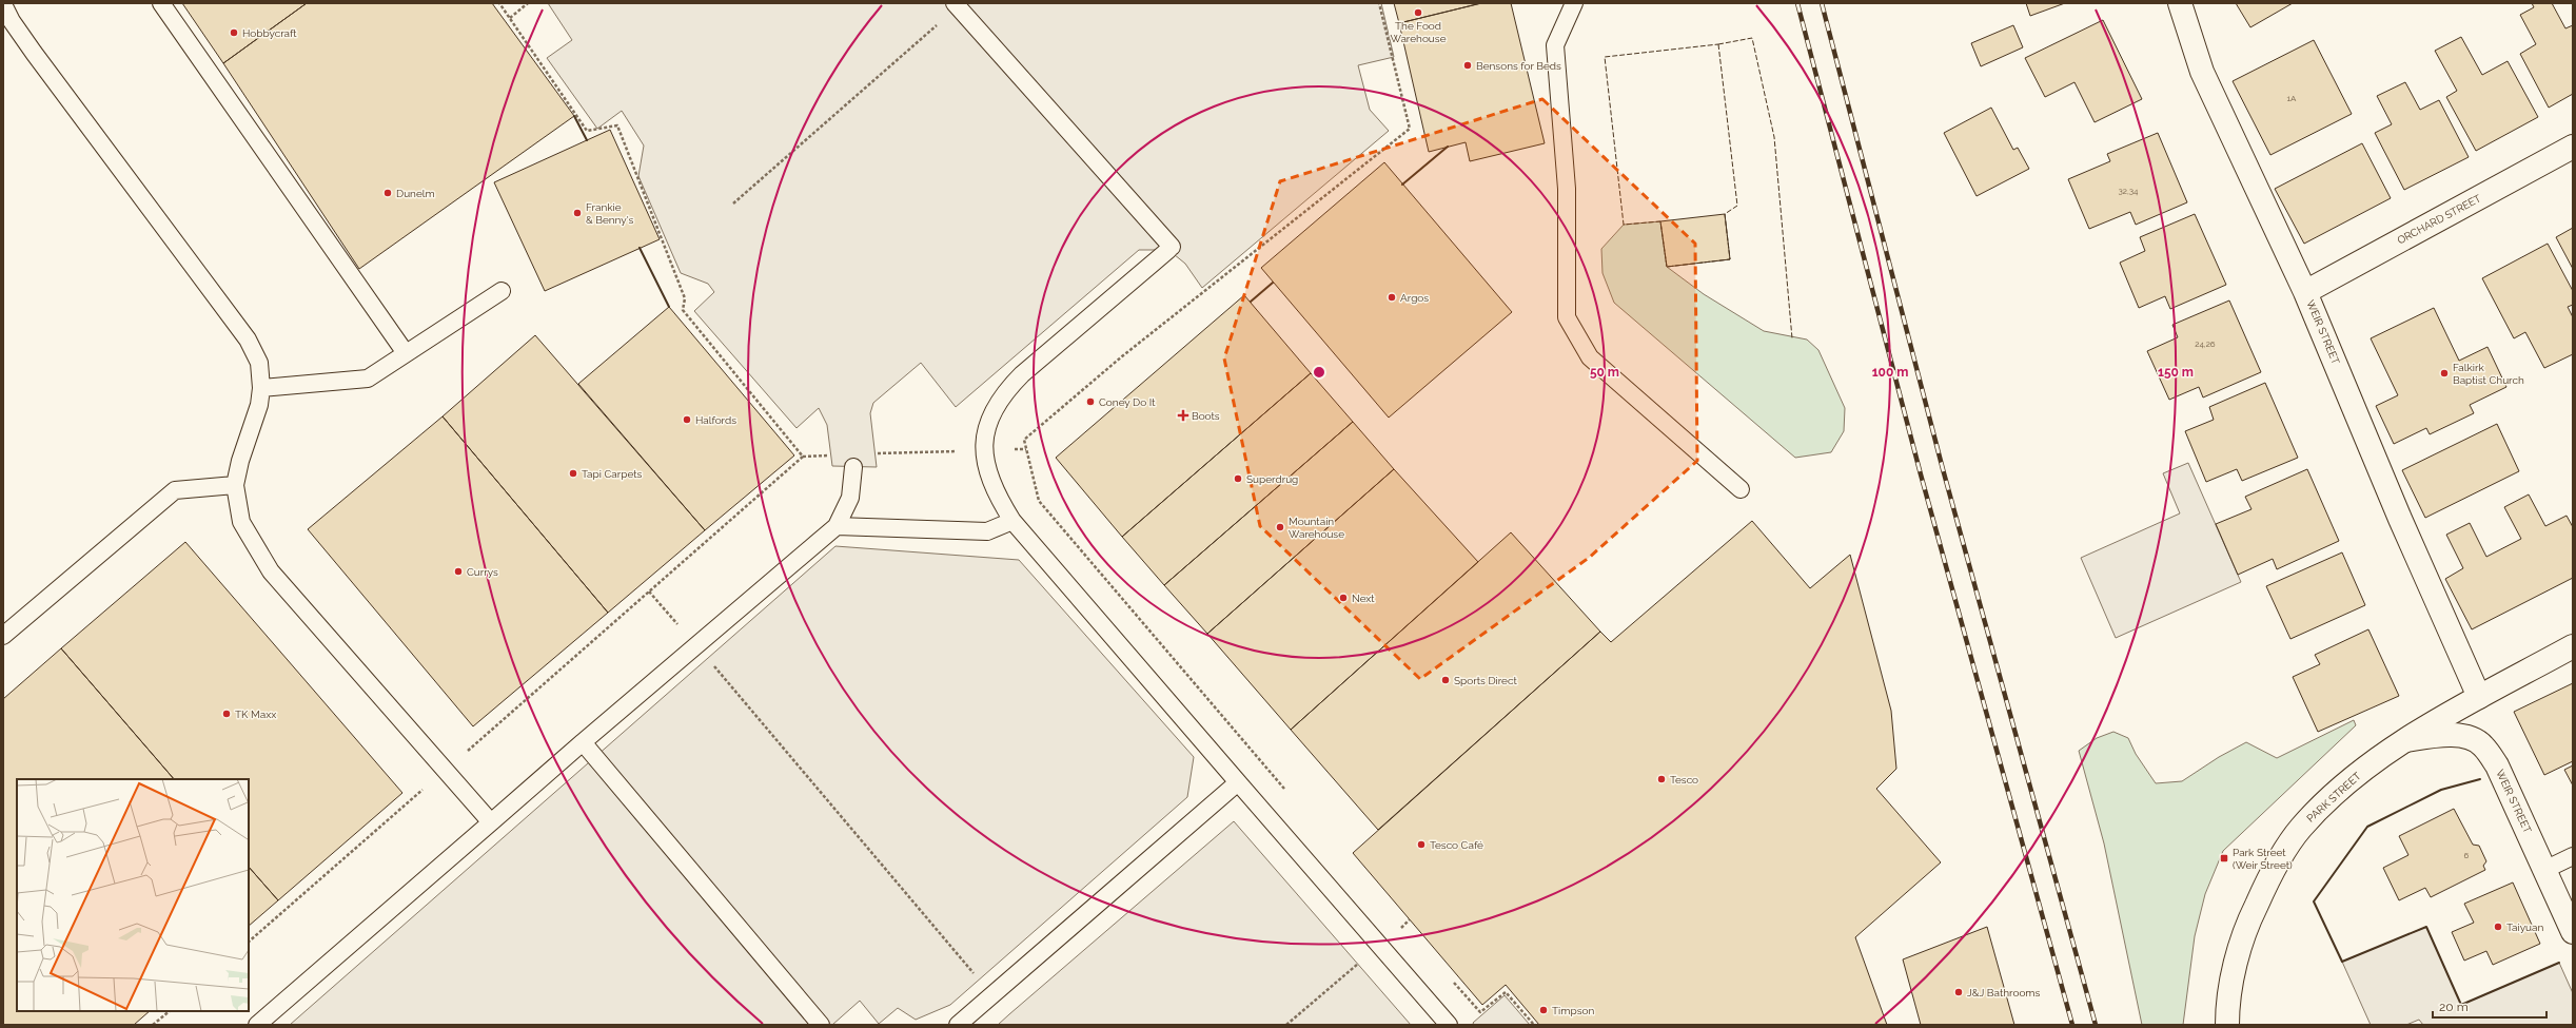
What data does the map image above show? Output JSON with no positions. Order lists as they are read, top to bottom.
{
  "streets": {
    "street": ["ORCHARD STREET", "WEIR STREET", "PARK STREET"]
  },
  "crossings": [
    ["ORCHARD STREET", "WEIR STREET"],
    ["WEIR STREET", "PARK STREET"]
  ],
  "places": {
    "other": [
      "The Food Warehouse",
      "Hobbycraft",
      "Bensons for Beds",
      "Dunelm",
      "Frankie & Benny's",
      "Argos",
      "Falkirk Baptist Church",
      "Coney Do It",
      "Halfords",
      "Tapi Carpets",
      "Superdrug",
      "Mountain Warehouse",
      "Currys",
      "Next",
      "Sports Direct",
      "TK Maxx",
      "Tesco",
      "Tesco Café",
      "Taiyuan",
      "J&J Bathrooms",
      "Timpson"
    ],
    "health": ["Boots"],
    "transit": ["Park Street (Weir Street)"]
  },
  "house_numbers": [
    "1A",
    "32,34",
    "24,26",
    "6"
  ],
  "scale_bar": "20 m",
  "rings": ["50 m", "100 m", "150 m"]
}
